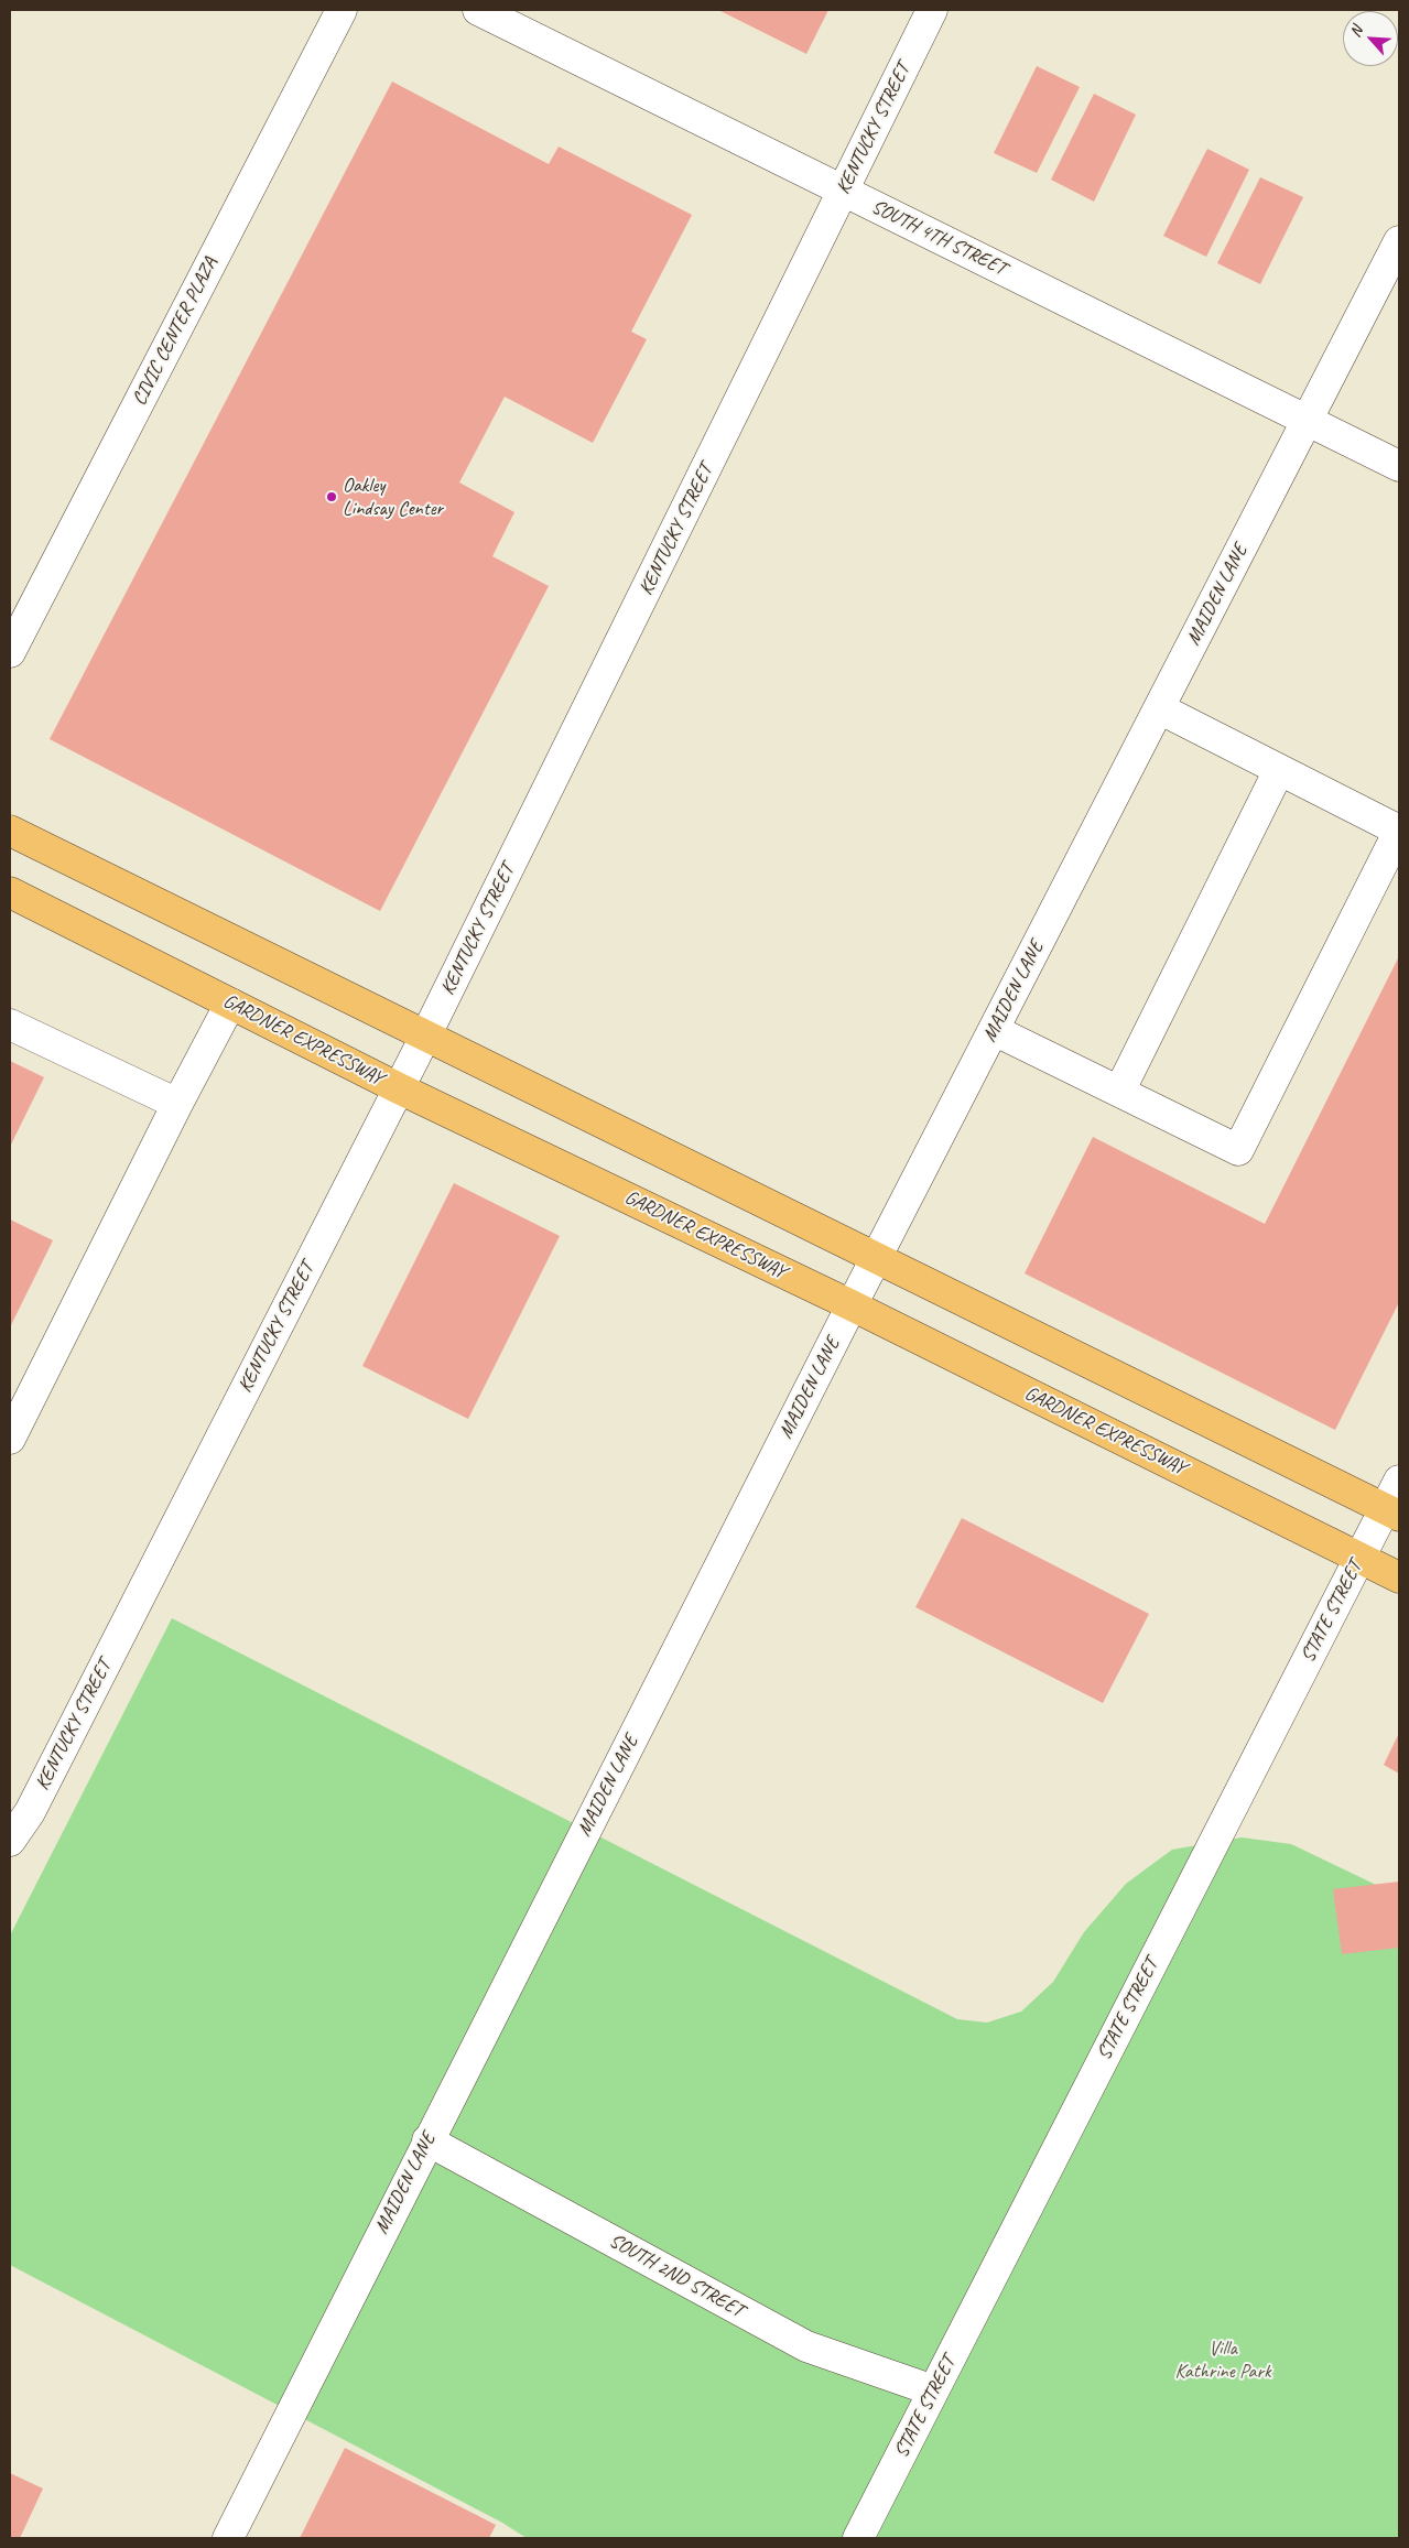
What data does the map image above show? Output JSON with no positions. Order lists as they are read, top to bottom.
{
  "streets": {
    "main road": ["GARDNER EXPRESSWAY"],
    "street": [
      "KENTUCKY STREET",
      "SOUTH 4TH STREET",
      "CIVIC CENTER PLAZA",
      "MAIDEN LANE",
      "STATE STREET",
      "SOUTH 2ND STREET"
    ]
  },
  "crossings": [
    ["KENTUCKY STREET", "SOUTH 4TH STREET"],
    ["KENTUCKY STREET", "GARDNER EXPRESSWAY"],
    ["SOUTH 4TH STREET", "MAIDEN LANE"],
    ["MAIDEN LANE", "GARDNER EXPRESSWAY"],
    ["MAIDEN LANE", "SOUTH 2ND STREET"],
    ["GARDNER EXPRESSWAY", "STATE STREET"],
    ["STATE STREET", "SOUTH 2ND STREET"]
  ],
  "parks": ["Villa Kathrine Park"],
  "places": ["Oakley Lindsay Center"],
  "north": "top left"
}
